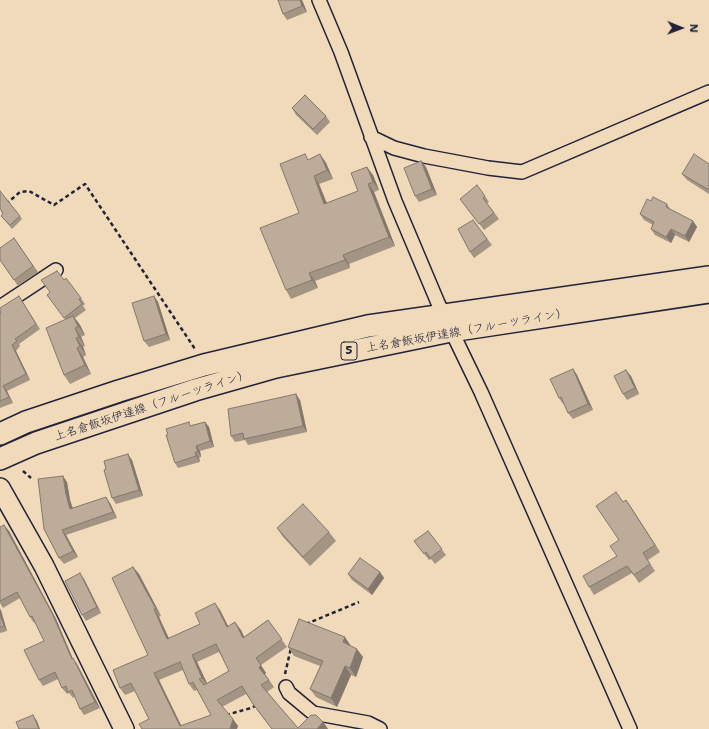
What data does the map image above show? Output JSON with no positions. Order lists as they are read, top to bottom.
{
  "streets": {
    "main road": ["上名倉飯坂伊達線（フルーツライン）", "5"]
  },
  "north": "right"
}
